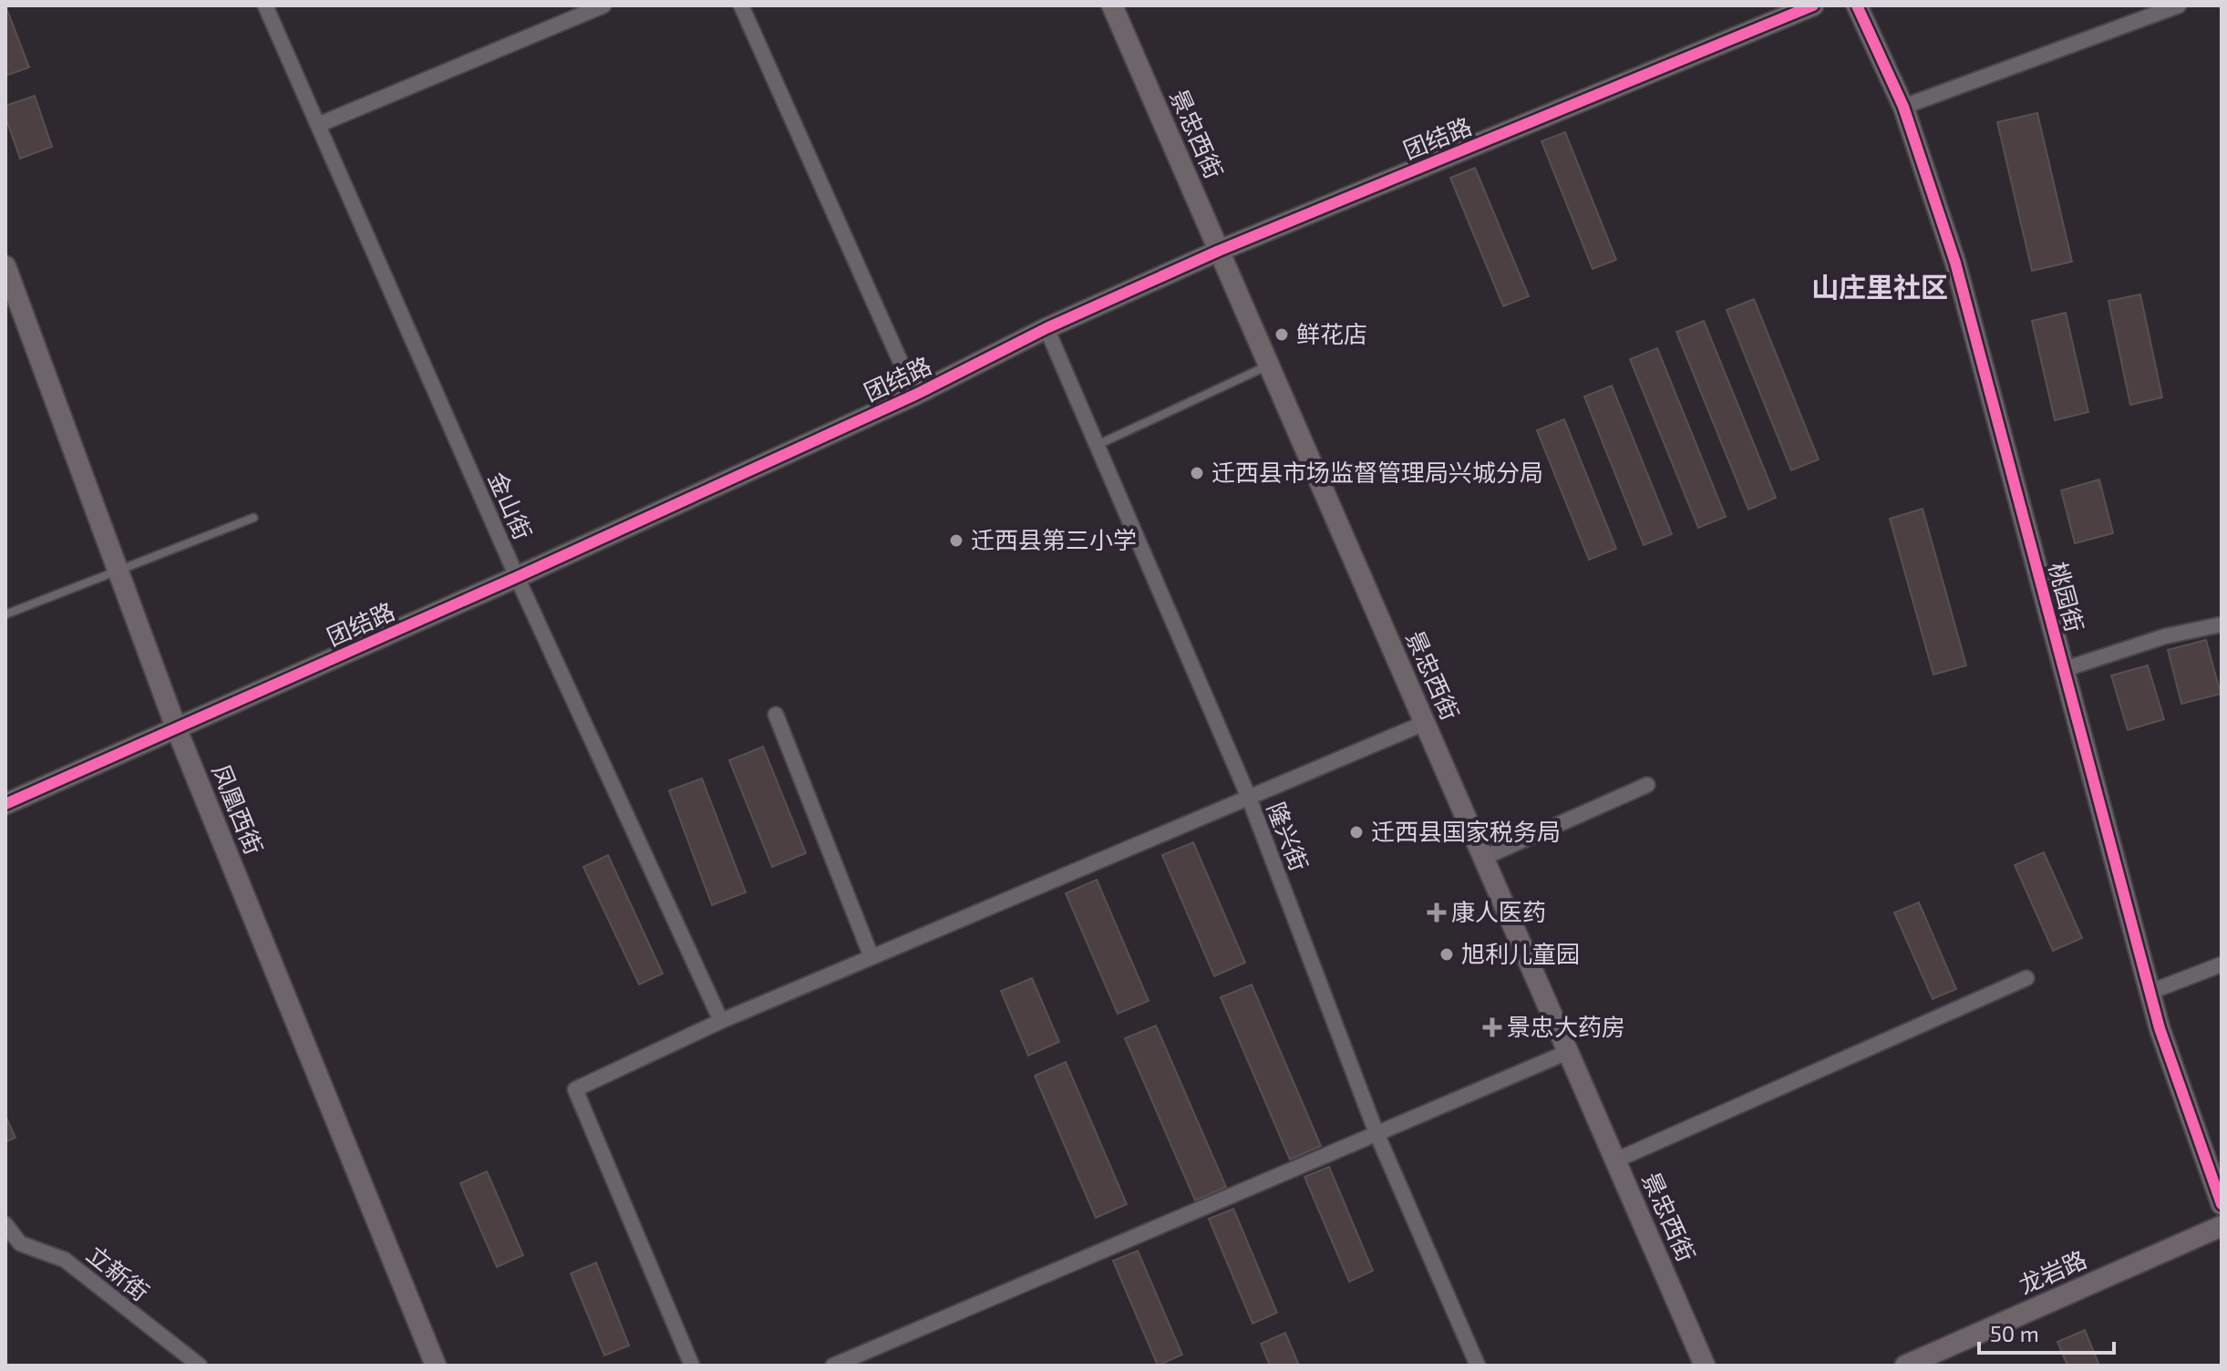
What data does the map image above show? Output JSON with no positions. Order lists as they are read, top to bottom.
{
  "streets": {
    "street": [
      "景忠西街",
      "团结路",
      "金山街",
      "桃园街",
      "凤凰西街",
      "隆兴街",
      "龙岩路",
      "立新街"
    ]
  },
  "crossings": [
    ["景忠西街", "团结路"],
    ["团结路", "金山街"],
    ["团结路", "凤凰西街"],
    ["团结路", "隆兴街"]
  ],
  "districts": ["山庄里社区"],
  "places": {
    "other": [
      "鲜花店",
      "迁西县市场监督管理局兴城分局",
      "迁西县第三小学",
      "迁西县国家税务局",
      "旭利儿童园"
    ],
    "health": ["康人医药", "景忠大药房"]
  },
  "scale_bar": "50 m"
}
